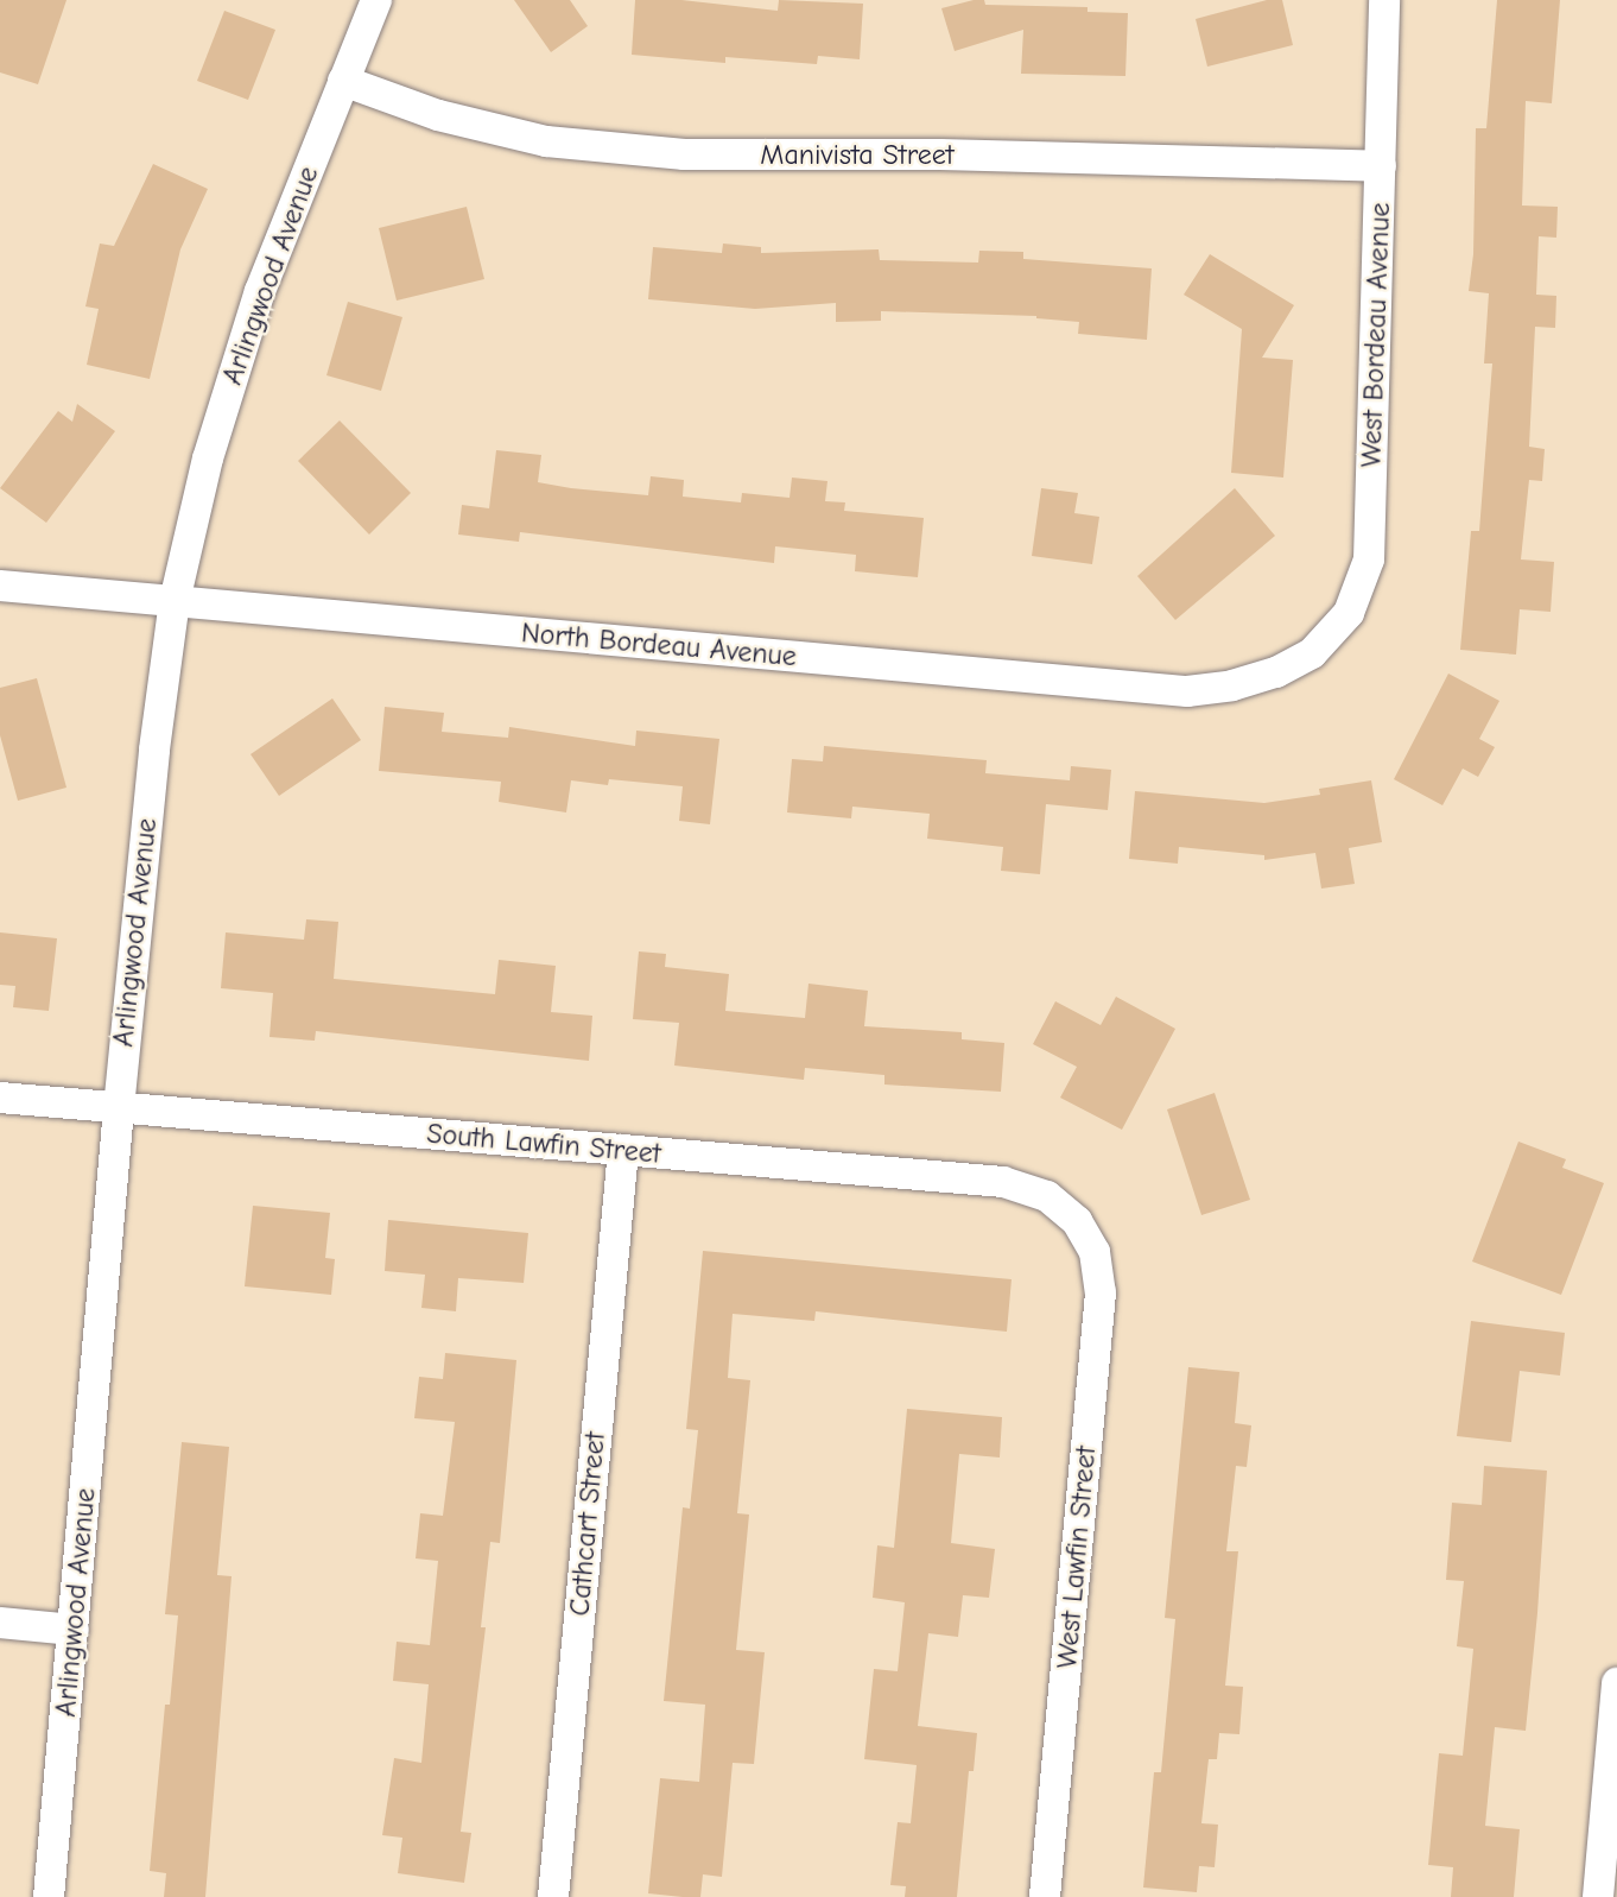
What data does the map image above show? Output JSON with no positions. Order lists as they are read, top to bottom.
{
  "streets": {
    "street": [
      "Manivista Street",
      "Arlingwood Avenue",
      "West Bordeau Avenue",
      "North Bordeau Avenue",
      "South Lawfin Street",
      "Cathcart Street",
      "West Lawfin Street"
    ]
  },
  "crossings": [
    ["Manivista Street", "Arlingwood Avenue"],
    ["Manivista Street", "West Bordeau Avenue"],
    ["Arlingwood Avenue", "North Bordeau Avenue"],
    ["Arlingwood Avenue", "South Lawfin Street"],
    ["West Bordeau Avenue", "North Bordeau Avenue"],
    ["South Lawfin Street", "Cathcart Street"],
    ["South Lawfin Street", "West Lawfin Street"]
  ]
}
